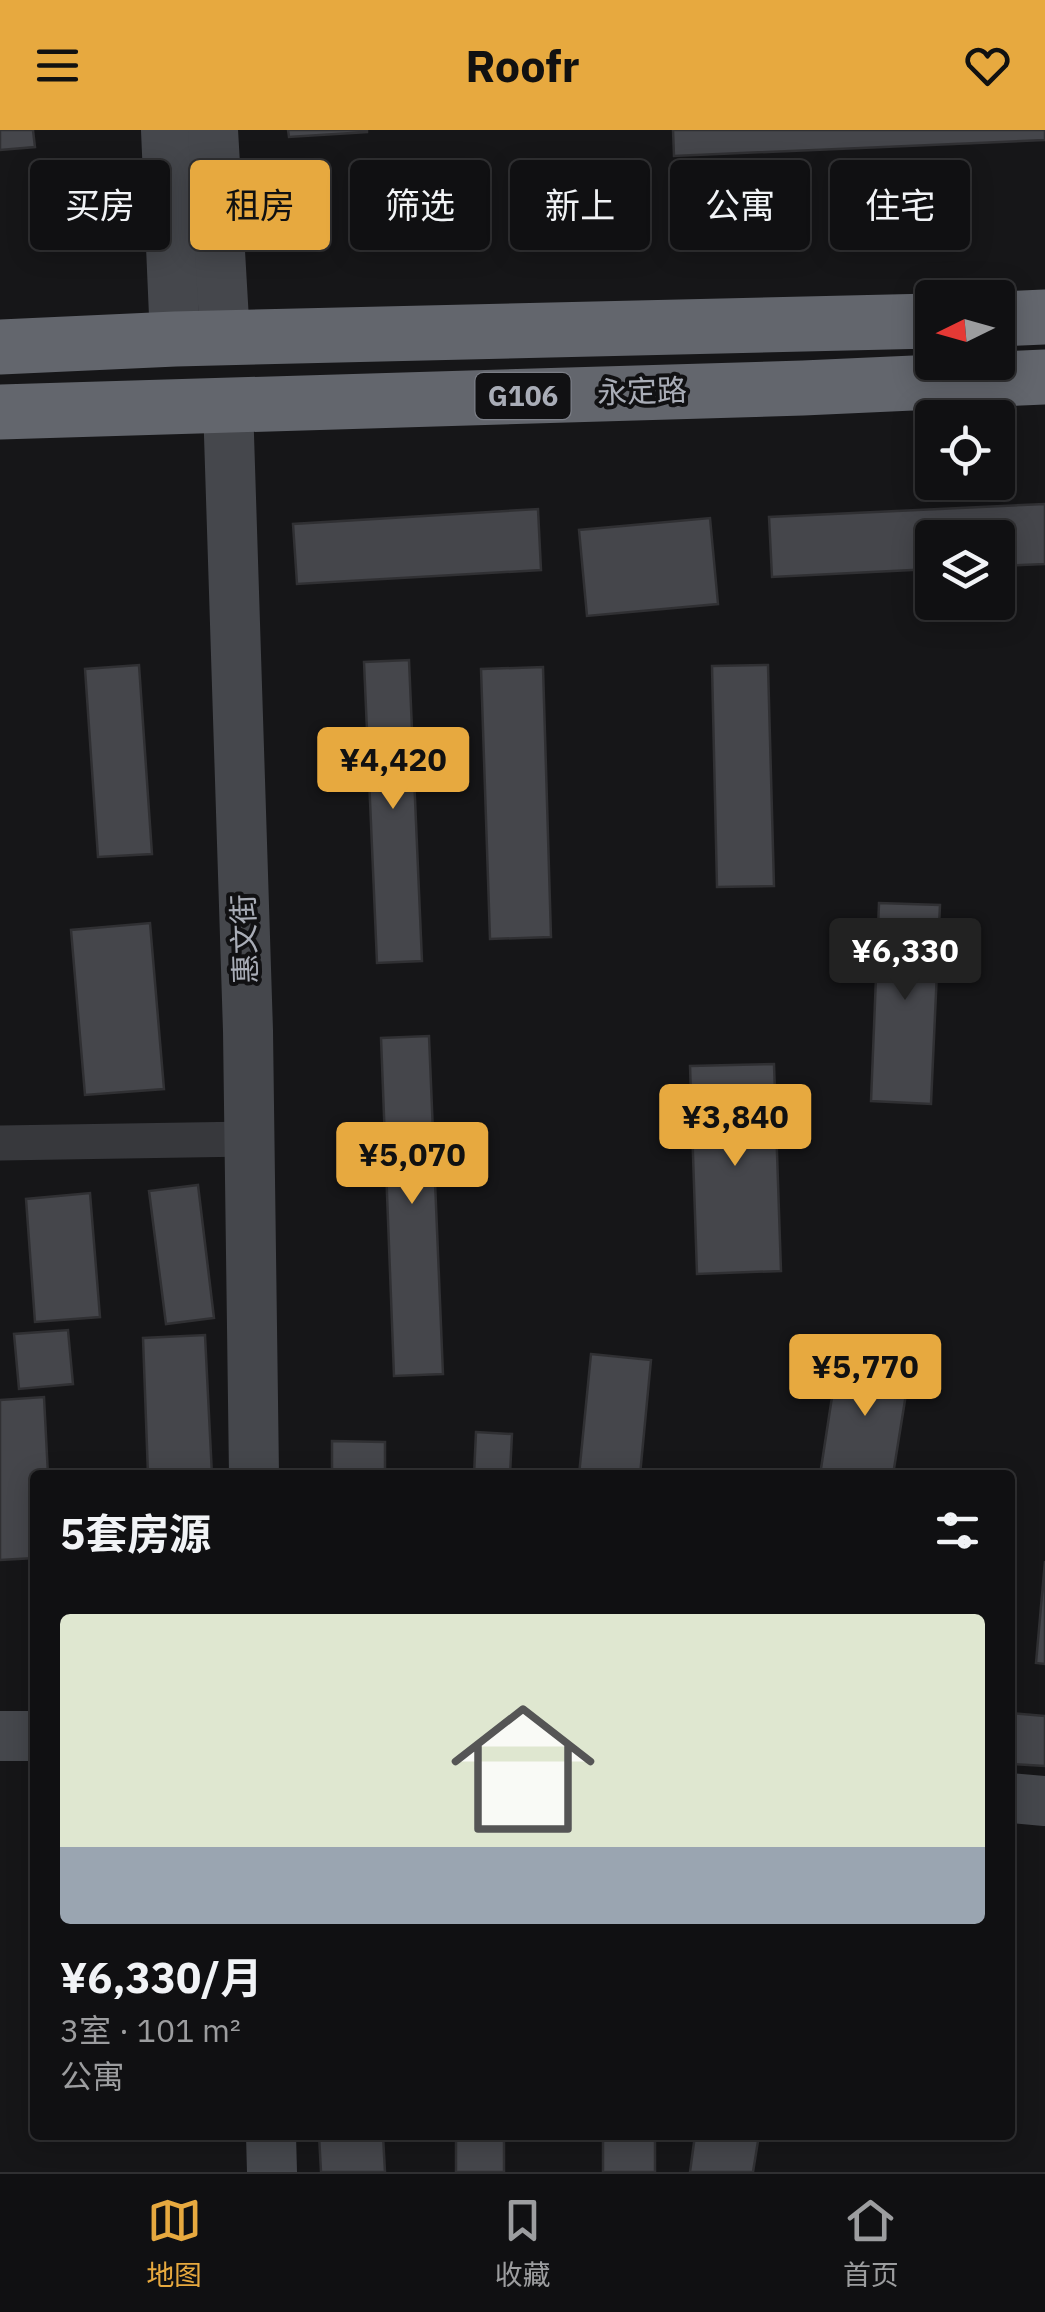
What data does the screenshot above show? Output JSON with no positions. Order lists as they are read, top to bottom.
{
  "streets": {
    "highway": ["永定路", "G106"],
    "street": ["惠文街"]
  },
  "crossings": [
    ["永定路", "惠文街"]
  ],
  "north": "left",
  "page": {
    "header": "Roofr",
    "chip": [
      "买房",
      "租房",
      "筛选",
      "新上",
      "公寓",
      "住宅"
    ],
    "price": [
      "¥4,420",
      "¥6,330",
      "¥3,840",
      "¥5,070",
      "¥5,770"
    ],
    "heading": "5套房源",
    "list": [
      {
        "name": "¥6,330/月",
        "note": "3室 · 101 m² · 公寓"
      }
    ],
    "tabs": ["地图", "收藏", "首页"]
  }
}
